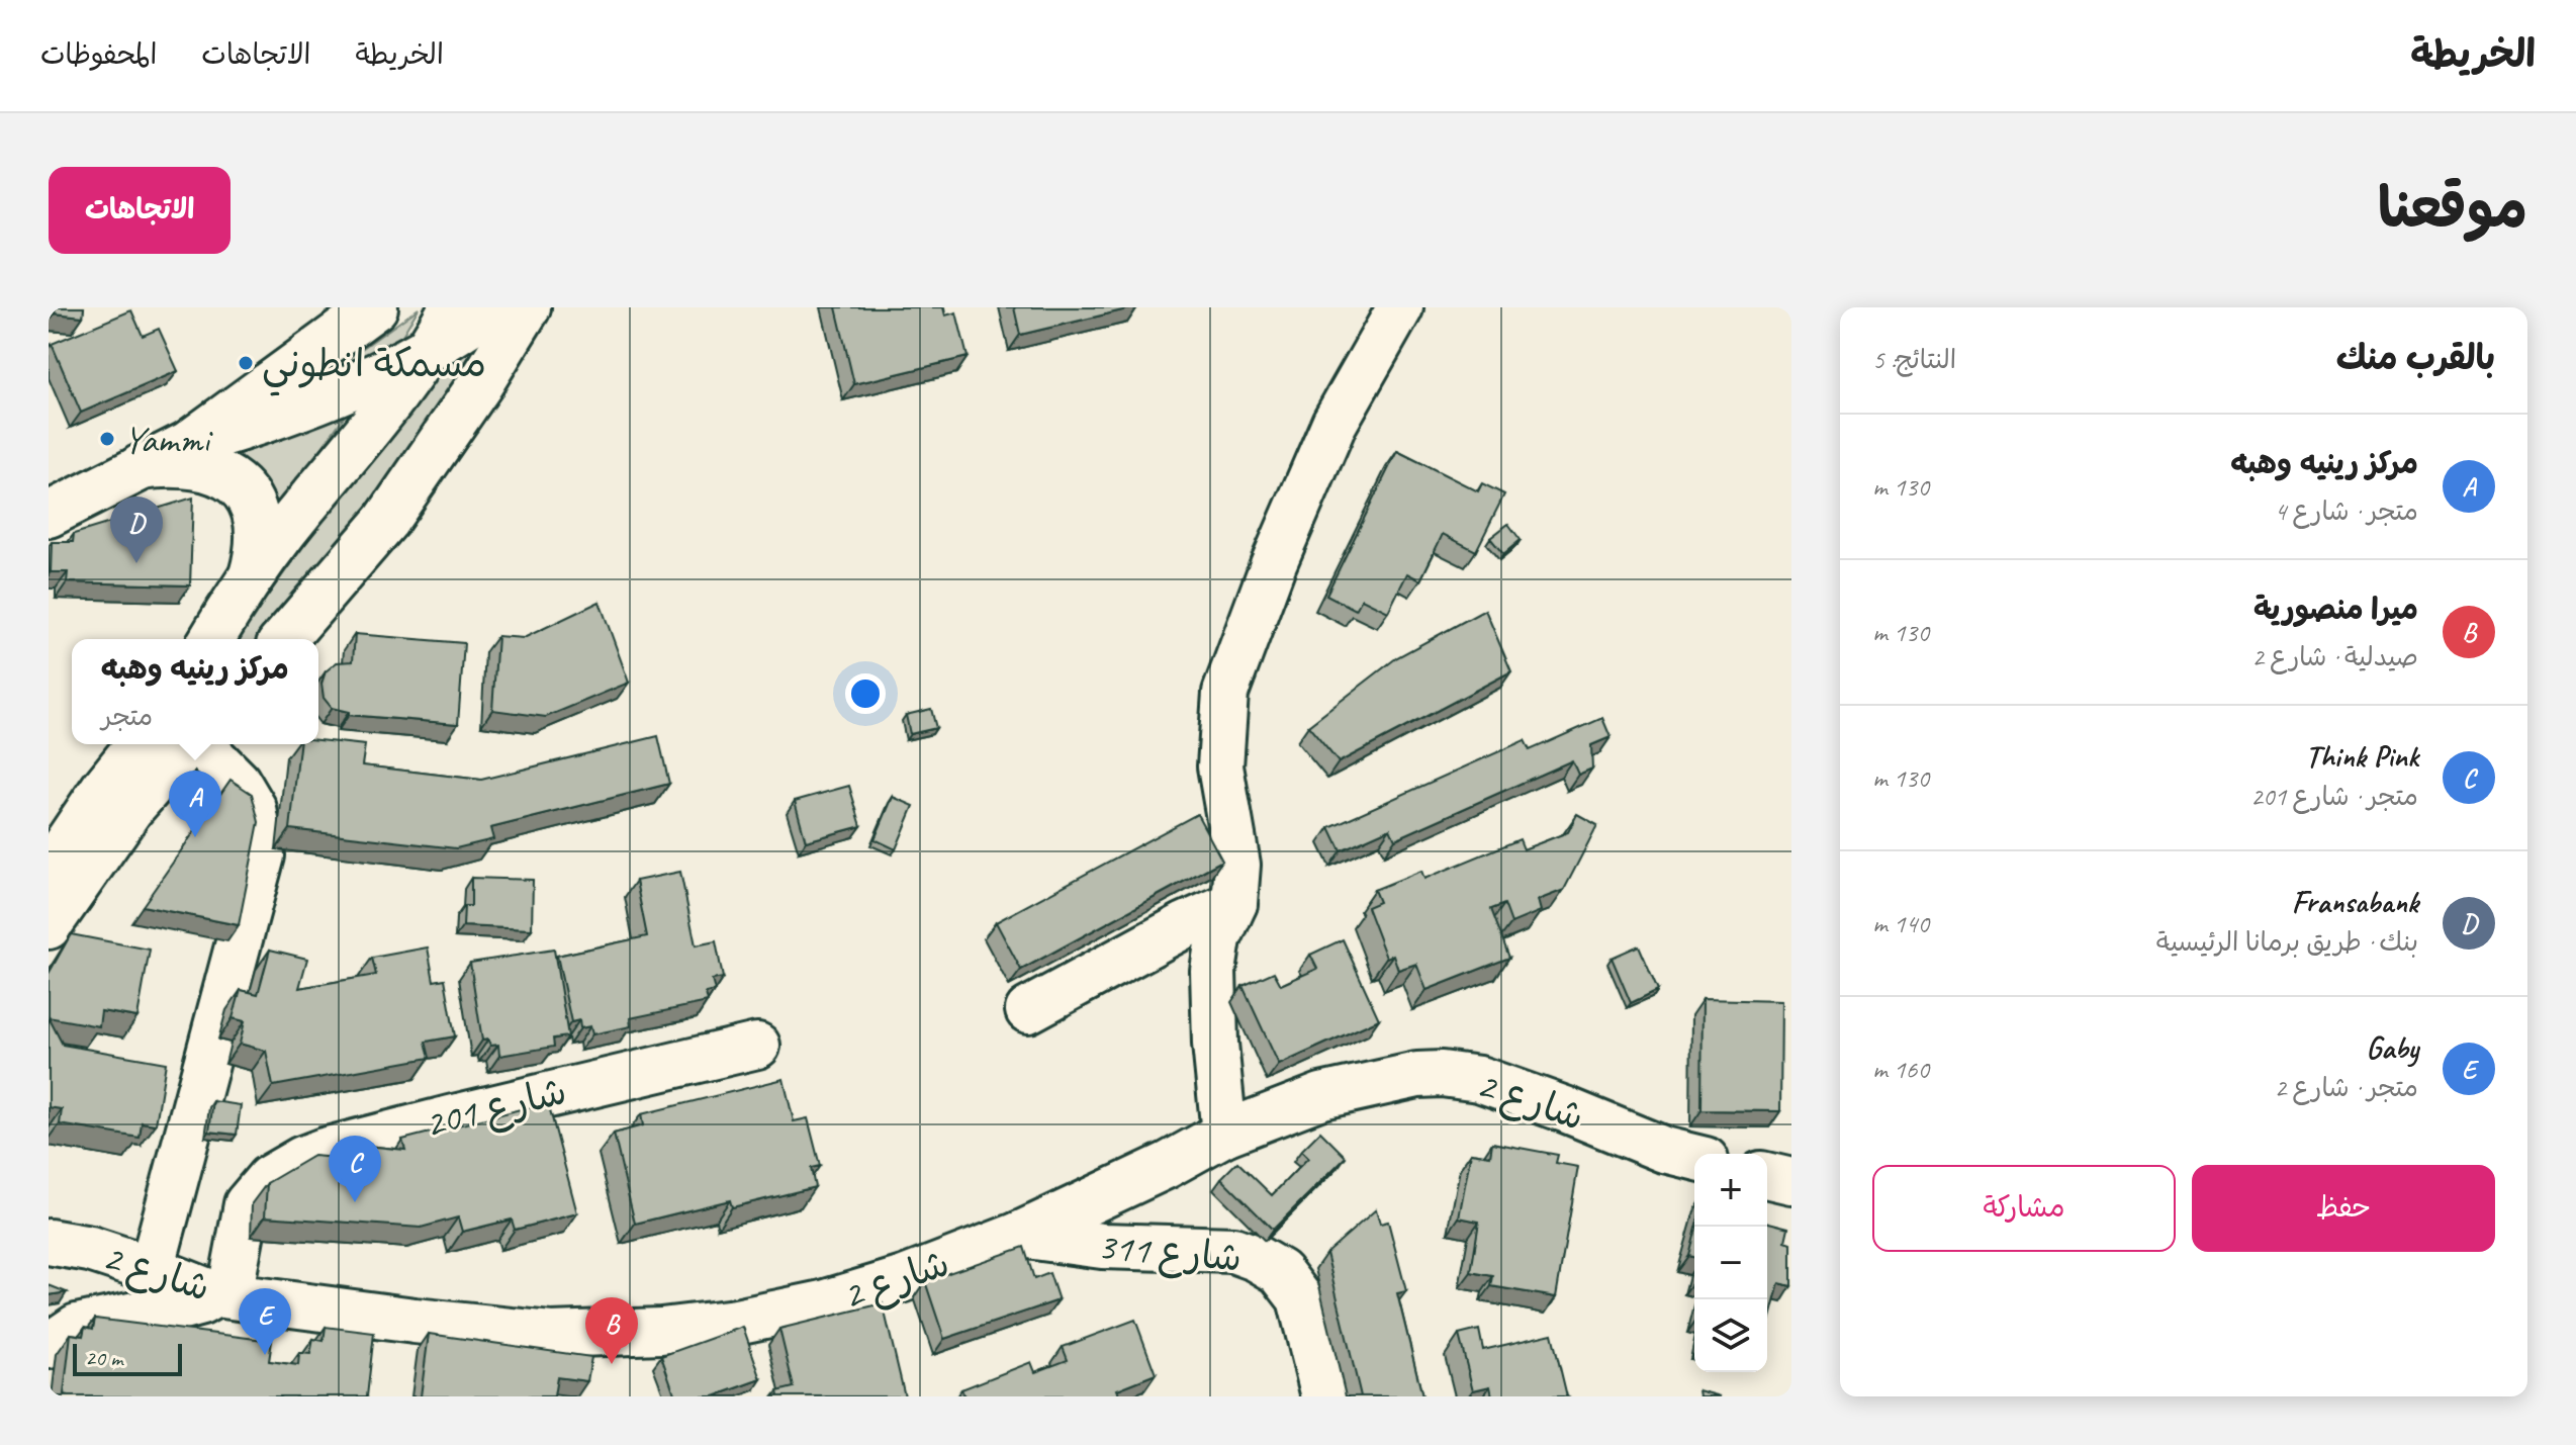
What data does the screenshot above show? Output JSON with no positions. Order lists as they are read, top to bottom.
{
  "streets": {
    "street": ["شارع 2", "شارع 201", "شارع 311"]
  },
  "crossings": [
    ["شارع 2", "شارع 201"],
    ["شارع 2", "شارع 311"]
  ],
  "places": ["مسمكة انطوني", "Yammi"],
  "scale_bar": "20 m",
  "page": {
    "header": "الخريطة",
    "nav": ["الخريطة", "الاتجاهات", "المحفوظات"],
    "title": "موقعنا",
    "buttons": [
      "الاتجاهات",
      ["حفظ", "مشاركة"]
    ],
    "heading": ["بالقرب منك", "النتائج: 5"],
    "list": [
      {
        "mark": "A",
        "name": "مركز رينيه وهبه",
        "note": "متجر · شارع 4",
        "value": "130 m"
      },
      {
        "mark": "B",
        "name": "ميرا منصورية",
        "note": "صيدلية · شارع 2",
        "value": "130 m"
      },
      {
        "mark": "C",
        "name": "Think Pink",
        "note": "متجر · شارع 201",
        "value": "130 m"
      },
      {
        "mark": "D",
        "name": "Fransabank",
        "note": "بنك · طريق برمانا الرئيسية",
        "value": "140 m"
      },
      {
        "mark": "E",
        "name": "Gaby",
        "note": "متجر · شارع 2",
        "value": "160 m"
      }
    ],
    "pins": [
      "D",
      "A",
      "C",
      "E",
      "B"
    ],
    "popup": ["مركز رينيه وهبه", "متجر"],
    "map_buttons": ["+", "−"],
    "scale": "20 m"
  }
}
